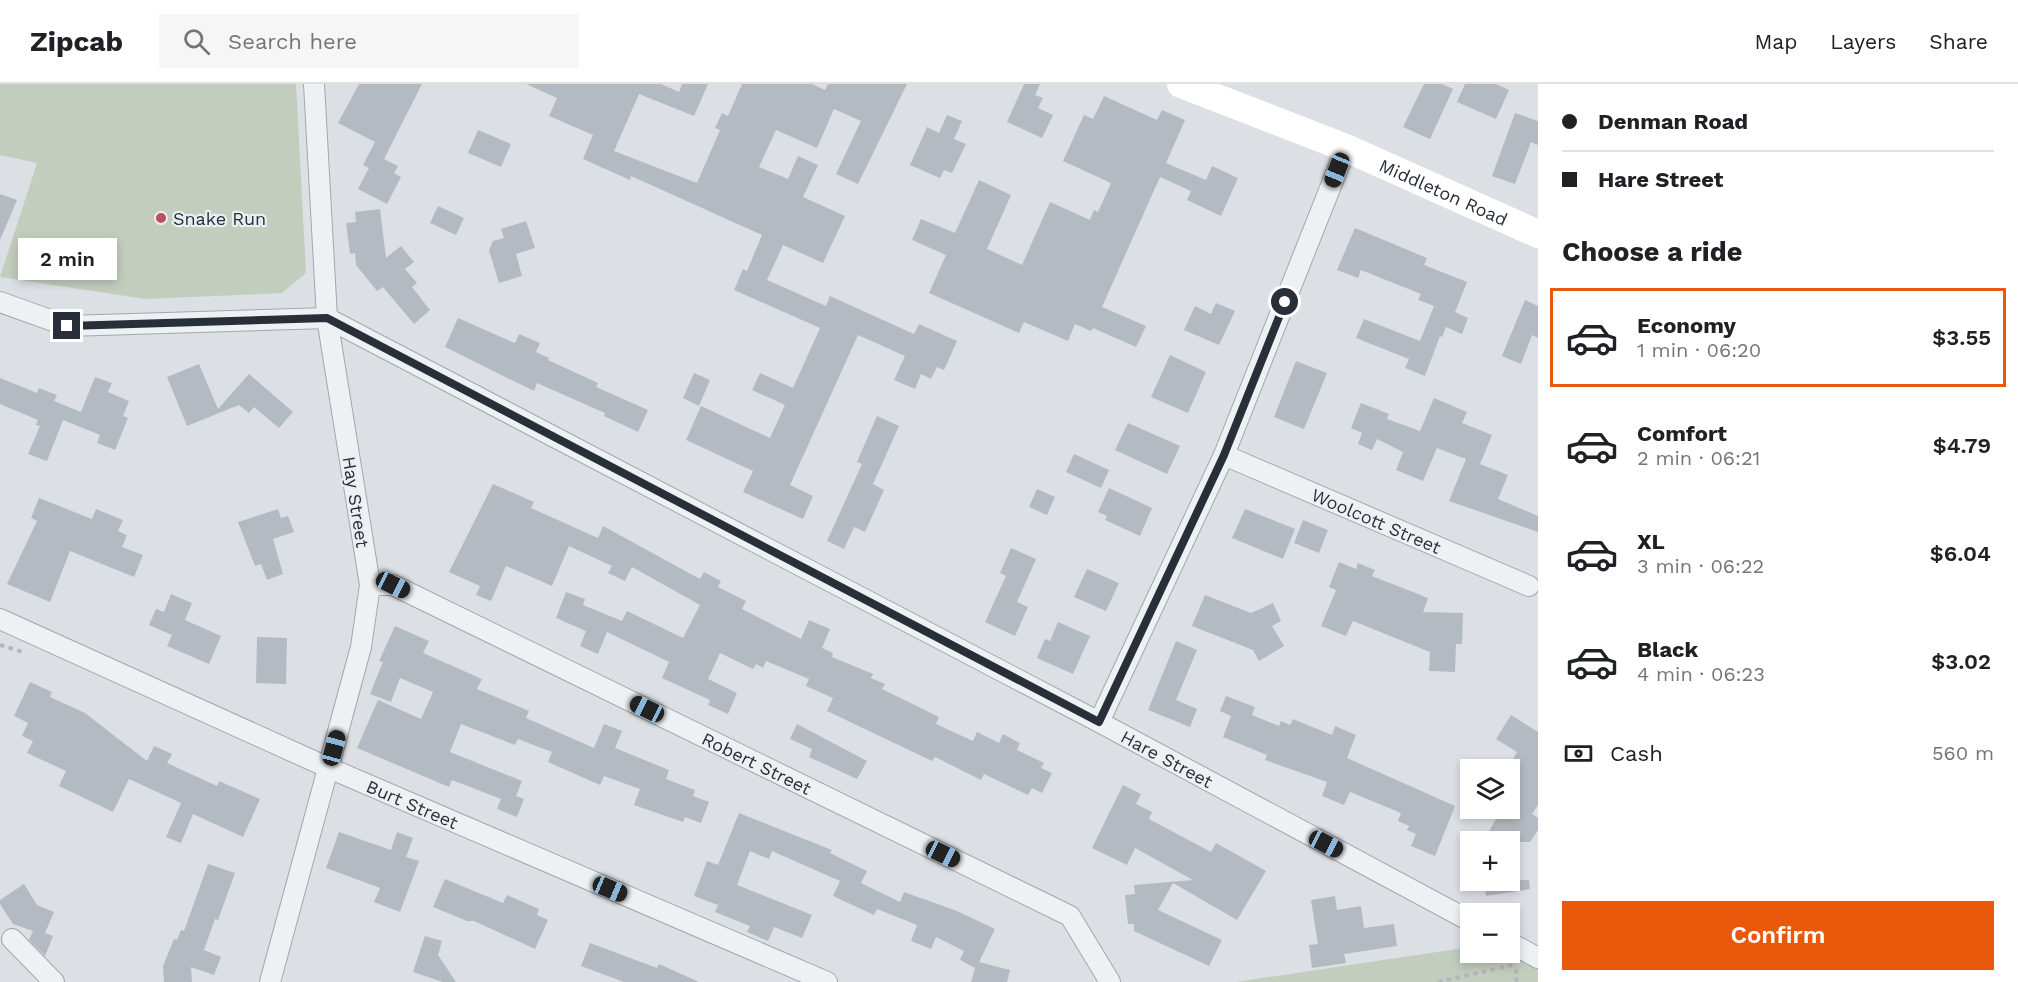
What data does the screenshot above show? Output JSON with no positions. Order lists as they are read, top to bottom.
{
  "streets": {
    "main road": ["Middleton Road"],
    "street": [
      "Hay Street",
      "Woolcott Street",
      "Hare Street",
      "Robert Street",
      "Burt Street"
    ]
  },
  "crossings": [
    ["Hay Street", "Hare Street"],
    ["Hay Street", "Robert Street"],
    ["Hay Street", "Burt Street"]
  ],
  "places": ["Snake Run"],
  "page": {
    "header": "Zipcab",
    "search": "Search here",
    "nav": ["Map", "Layers", "Share"],
    "banner": ["Denman Road", "Hare Street"],
    "heading": "Choose a ride",
    "bubble": "2 min",
    "list": [
      {
        "name": "Economy",
        "note": "1 min · 06:20",
        "value": "$3.55"
      },
      {
        "name": "Comfort",
        "note": "2 min · 06:21",
        "value": "$4.79"
      },
      {
        "name": "XL",
        "note": "3 min · 06:22",
        "value": "$6.04"
      },
      {
        "name": "Black",
        "note": "4 min · 06:23",
        "value": "$3.02"
      }
    ],
    "pay": ["Cash", "560 m"],
    "map_buttons": ["+", "−"],
    "buttons": "Confirm"
  }
}
